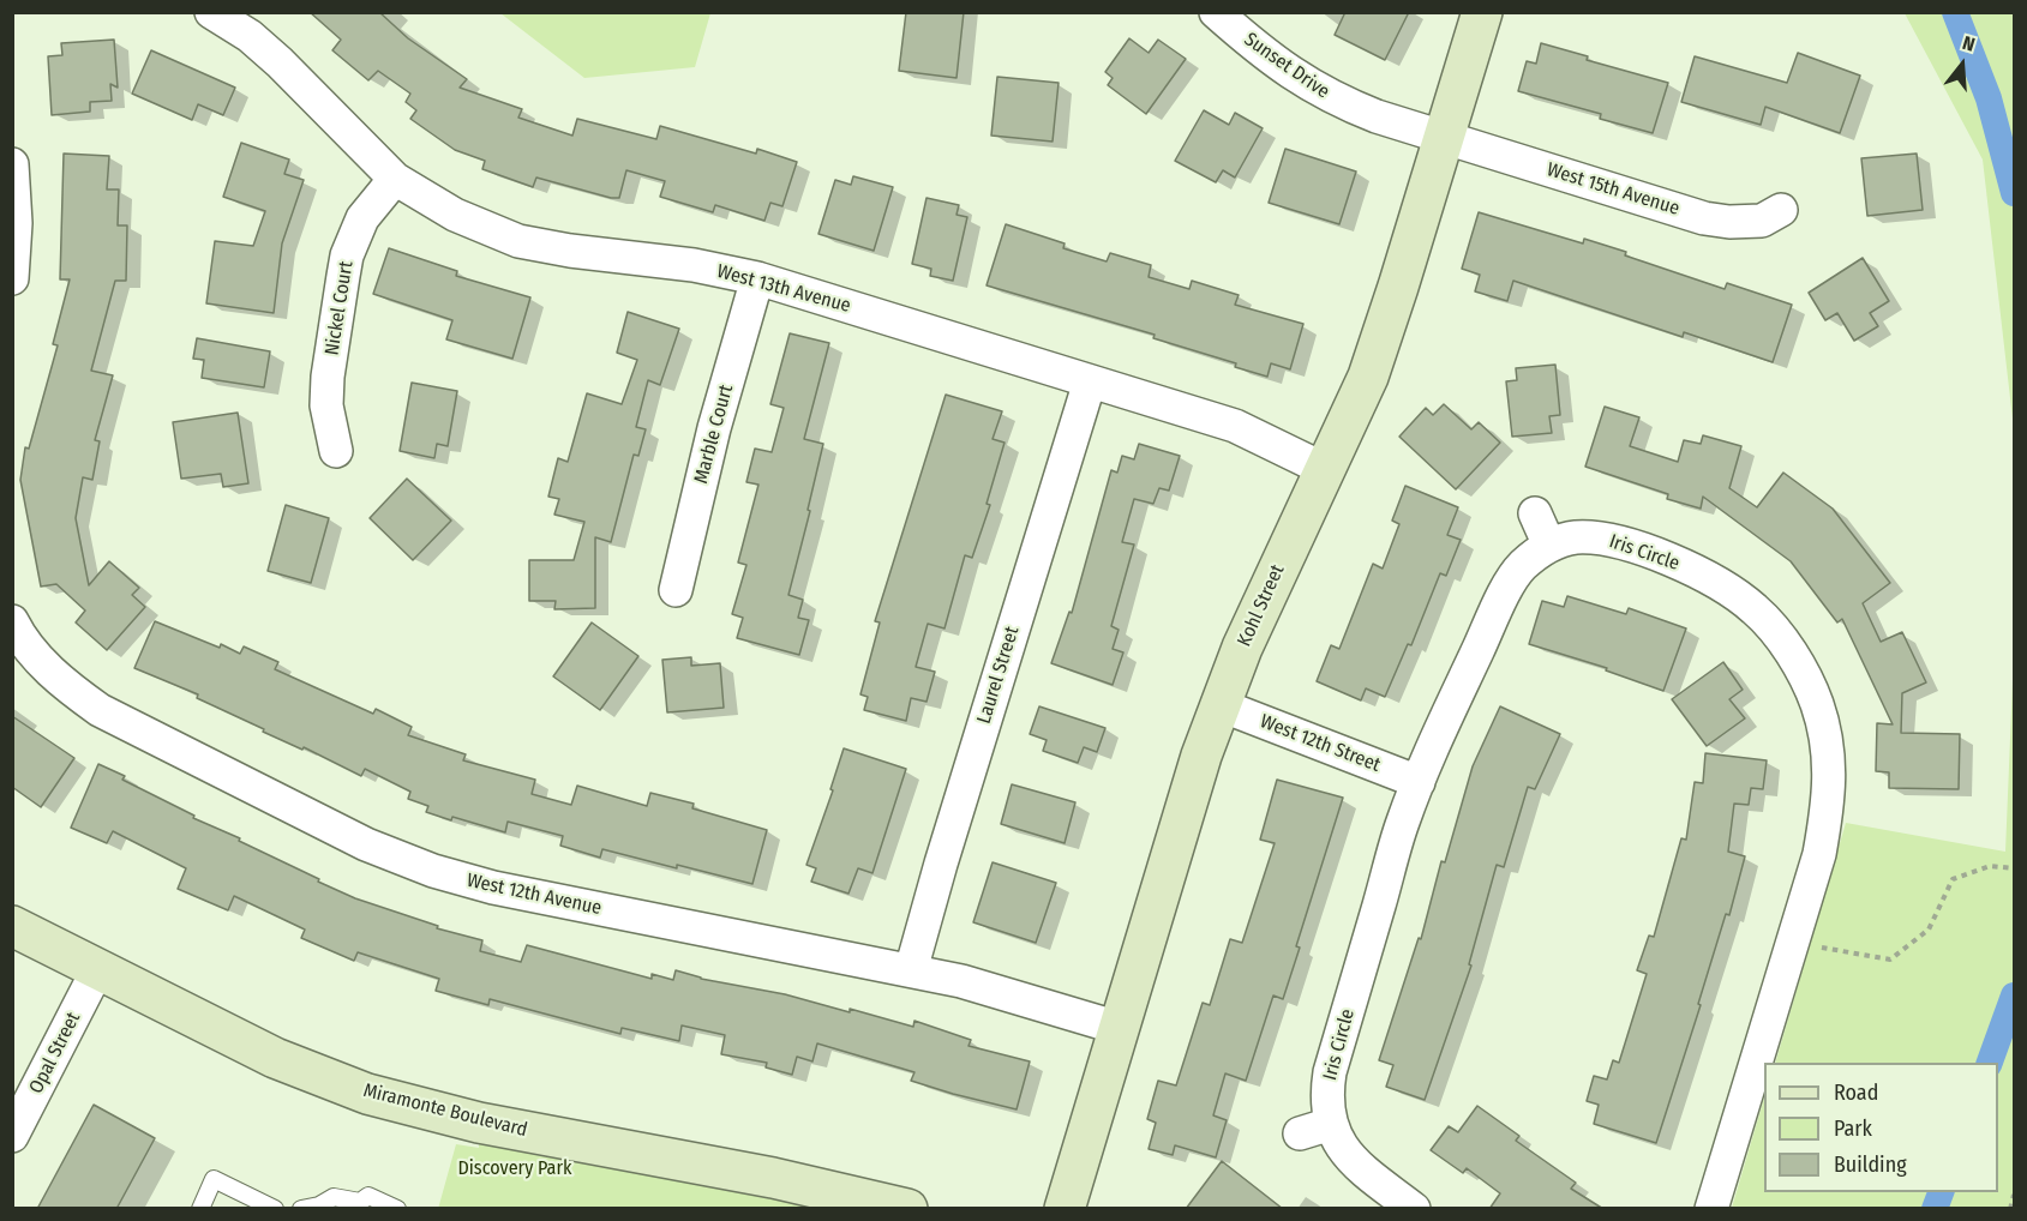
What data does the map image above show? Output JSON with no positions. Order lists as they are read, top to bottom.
{
  "streets": {
    "street": [
      "Sunset Drive",
      "West 15th Avenue",
      "West 13th Avenue",
      "Nickel Court",
      "Marble Court",
      "Iris Circle",
      "Kohl Street",
      "Laurel Street",
      "West 12th Street",
      "West 12th Avenue",
      "Opal Street",
      "Miramonte Boulevard"
    ]
  },
  "crossings": [
    ["Sunset Drive", "West 15th Avenue"],
    ["Sunset Drive", "Kohl Street"],
    ["West 15th Avenue", "Kohl Street"],
    ["West 13th Avenue", "Nickel Court"],
    ["West 13th Avenue", "Marble Court"],
    ["West 13th Avenue", "Kohl Street"],
    ["West 13th Avenue", "Laurel Street"],
    ["Iris Circle", "West 12th Street"],
    ["Kohl Street", "West 12th Street"],
    ["Kohl Street", "West 12th Avenue"],
    ["Laurel Street", "West 12th Avenue"],
    ["Opal Street", "Miramonte Boulevard"]
  ],
  "parks": ["Discovery Park"],
  "legend": ["Road", "Park", "Building"],
  "north": "top"
}
